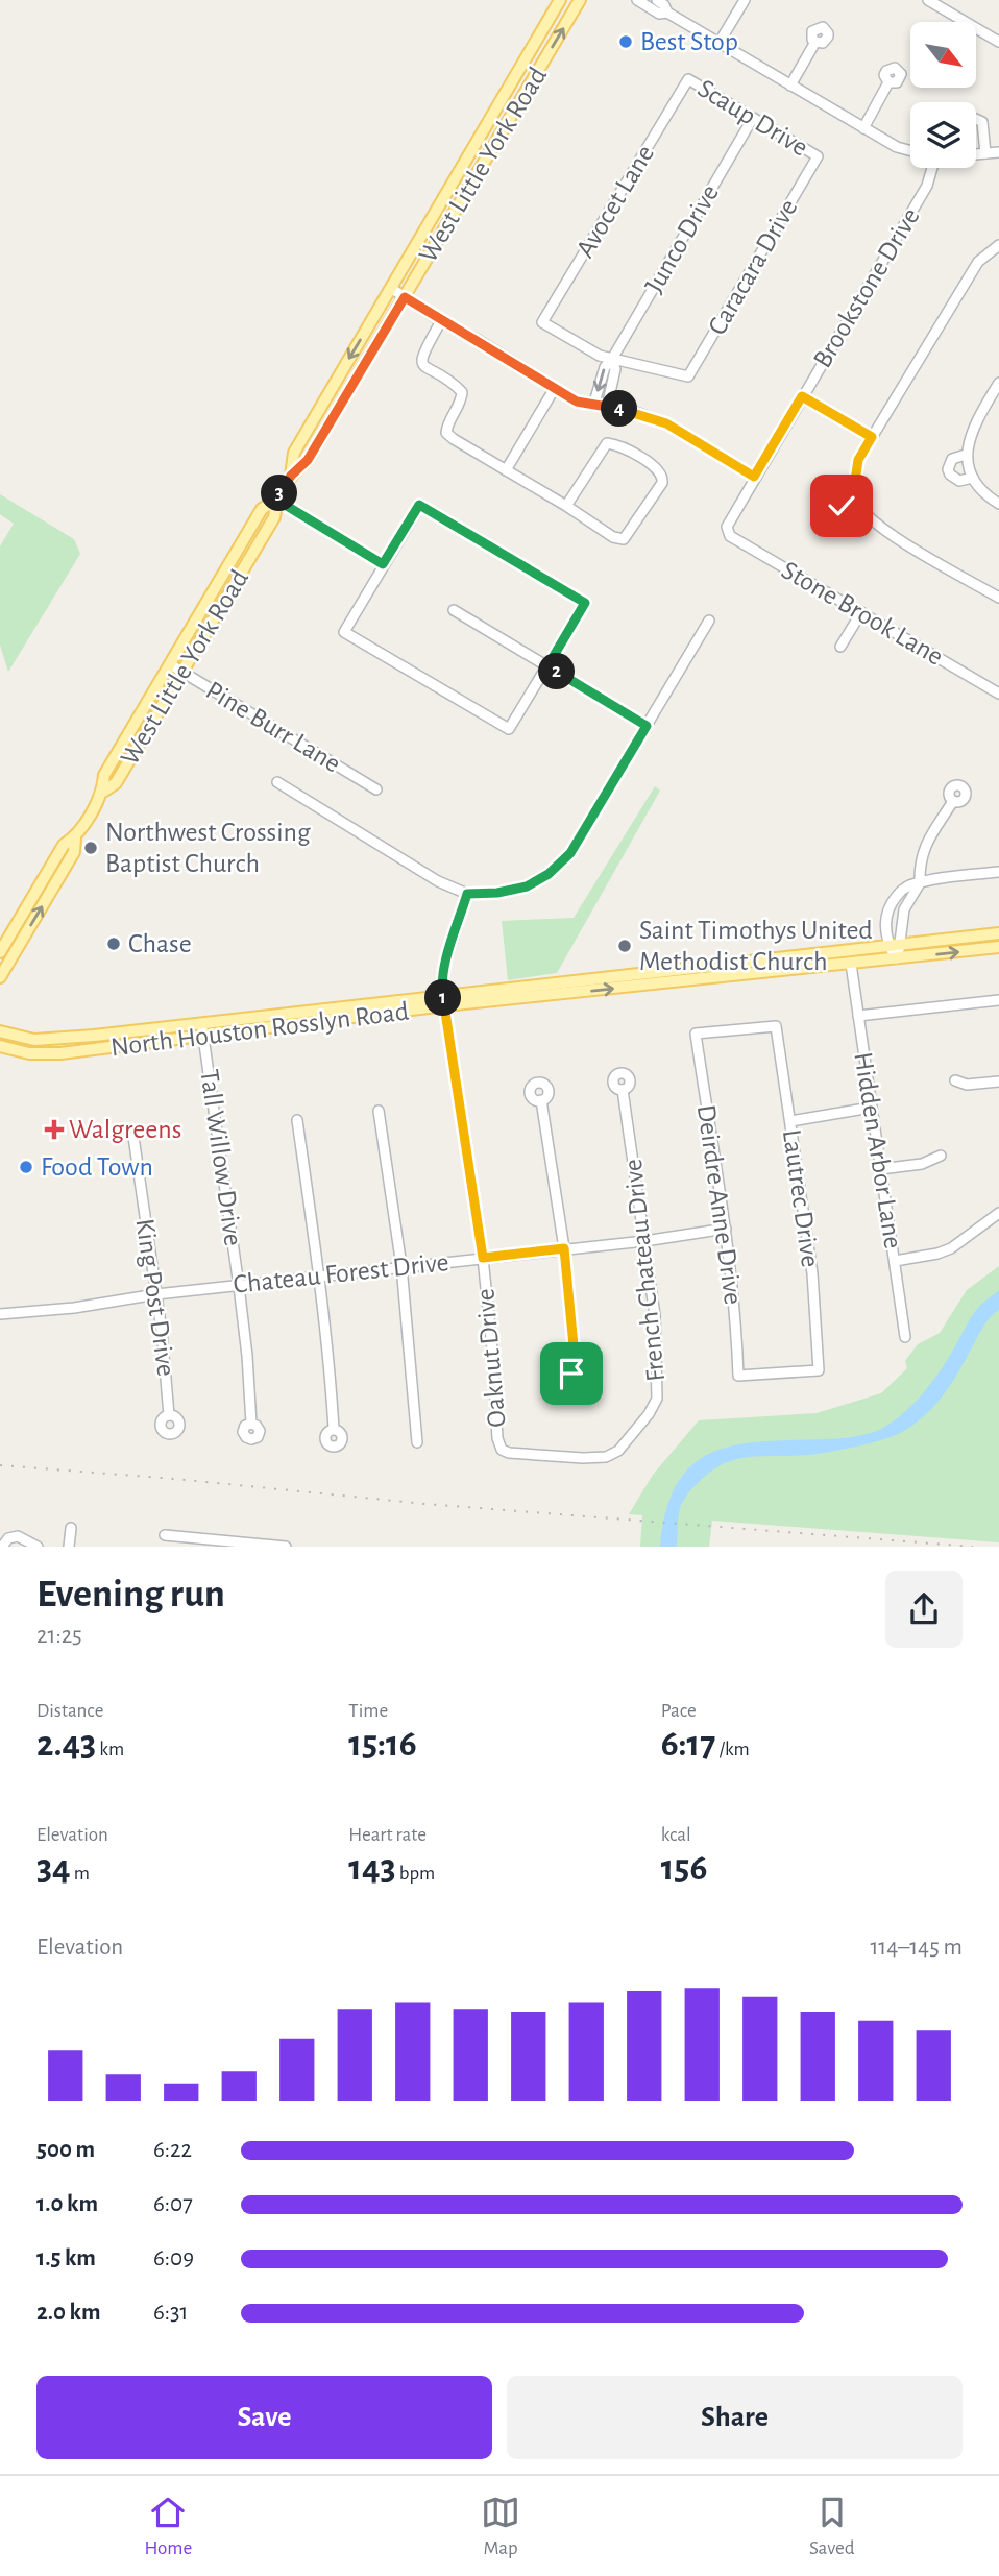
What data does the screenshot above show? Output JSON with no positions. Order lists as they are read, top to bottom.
{
  "streets": {
    "main road": ["West Little York Road", "North Houston Rosslyn Road"],
    "street": [
      "Scaup Drive",
      "Avocet Lane",
      "Junco Drive",
      "Caracara Drive",
      "Brookstone Drive",
      "Stone Brook Lane",
      "Pine Burr Lane",
      "Hidden Arbor Lane",
      "Tall Willow Drive",
      "Lautrec Drive",
      "Deirdre Anne Drive",
      "French Chateau Drive",
      "Chateau Forest Drive",
      "King Post Drive",
      "Oaknut Drive"
    ]
  },
  "crossings": [
    ["Scaup Drive", "Avocet Lane"],
    ["Scaup Drive", "Junco Drive"],
    ["Scaup Drive", "Caracara Drive"],
    ["West Little York Road", "Pine Burr Lane"],
    ["Avocet Lane", "Junco Drive"],
    ["Avocet Lane", "Caracara Drive"],
    ["Junco Drive", "Caracara Drive"],
    ["Brookstone Drive", "Stone Brook Lane"],
    ["North Houston Rosslyn Road", "Hidden Arbor Lane"],
    ["North Houston Rosslyn Road", "Tall Willow Drive"],
    ["North Houston Rosslyn Road", "Oaknut Drive"],
    ["Tall Willow Drive", "Chateau Forest Drive"],
    ["Lautrec Drive", "Deirdre Anne Drive"],
    ["Deirdre Anne Drive", "Chateau Forest Drive"],
    ["French Chateau Drive", "Chateau Forest Drive"],
    ["French Chateau Drive", "Oaknut Drive"],
    ["Chateau Forest Drive", "King Post Drive"],
    ["Chateau Forest Drive", "Oaknut Drive"]
  ],
  "places": {
    "other": [
      "Best Stop",
      "Northwest Crossing Baptist Church",
      "Chase",
      "Saint Timothys United Methodist Church",
      "Food Town"
    ],
    "health": ["Walgreens"]
  },
  "north": "bottom right",
  "page": {
    "pins": [
      "4",
      "3",
      "2",
      "1"
    ],
    "heading": ["Evening run", "21:25"],
    "stats": [
      ["Distance", "2.43 km"],
      ["Time", "15:16"],
      ["Pace", "6:17 /km"],
      ["Elevation", "34 m"],
      ["Heart rate", "143 bpm"],
      ["kcal", "156"]
    ],
    "chart": ["Elevation", "114–145 m"],
    "list": [
      {
        "name": "500 m",
        "note": "6:22"
      },
      {
        "name": "1.0 km",
        "note": "6:07"
      },
      {
        "name": "1.5 km",
        "note": "6:09"
      },
      {
        "name": "2.0 km",
        "note": "6:31"
      }
    ],
    "buttons": ["Save", "Share"],
    "tabs": ["Home", "Map", "Saved"]
  }
}
